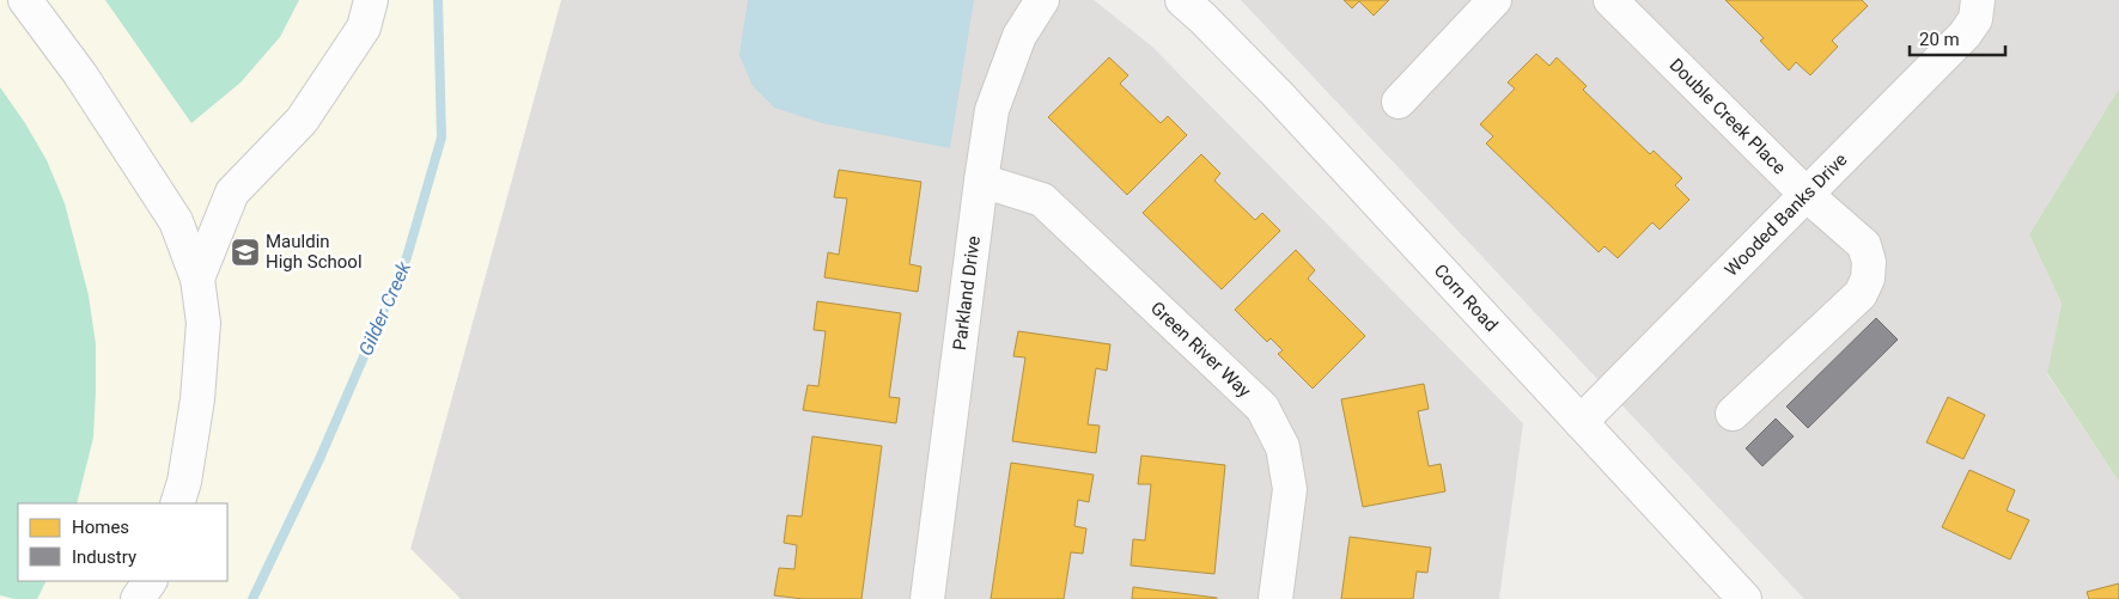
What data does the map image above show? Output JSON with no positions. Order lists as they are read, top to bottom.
{
  "streets": {
    "street": [
      "Double Creek Place",
      "Wooded Banks Drive",
      "Parkland Drive",
      "Corn Road",
      "Green River Way"
    ]
  },
  "crossings": [
    ["Double Creek Place", "Wooded Banks Drive"],
    ["Wooded Banks Drive", "Corn Road"],
    ["Parkland Drive", "Green River Way"]
  ],
  "water": ["Gilder Creek"],
  "places": {
    "school or university": ["Mauldin High School"]
  },
  "legend": ["Homes", "Industry"],
  "scale_bar": "20 m"
}
